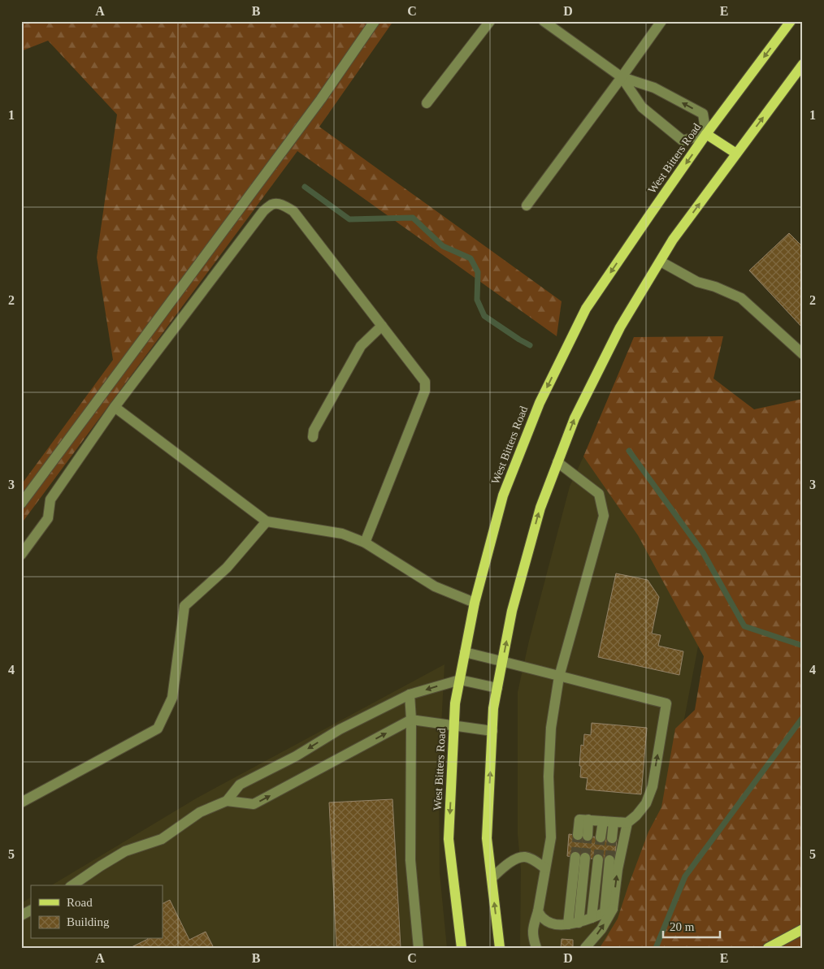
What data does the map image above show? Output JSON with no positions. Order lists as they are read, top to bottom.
{
  "streets": {
    "main road": ["West Bitters Road"]
  },
  "legend": ["Road", "Building"],
  "scale_bar": "20 m",
  "grid": {
    "columns": [
      "A",
      "B",
      "C",
      "D",
      "E"
    ],
    "rows": [
      "1",
      "2",
      "3",
      "4",
      "5"
    ]
  }
}
